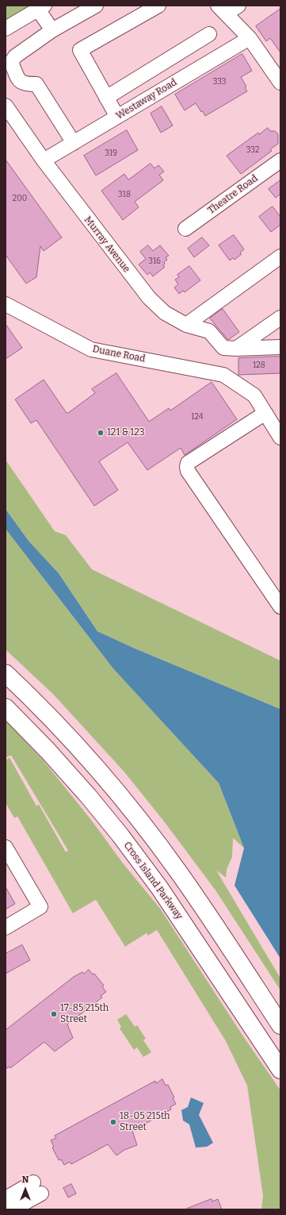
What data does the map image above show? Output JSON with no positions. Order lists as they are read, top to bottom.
{
  "streets": {
    "highway": ["Cross Island Parkway"],
    "street": [
      "Westaway Road",
      "Theatre Road",
      "Murray Avenue",
      "Duane Road"
    ]
  },
  "crossings": [
    ["Westaway Road", "Murray Avenue"]
  ],
  "places": ["121 & 123", "17-85 215th Street", "18-05 215th Street"],
  "house_numbers": [
    "333",
    "332",
    "319",
    "318",
    "200",
    "316",
    "128",
    "124"
  ],
  "north": "top"
}
